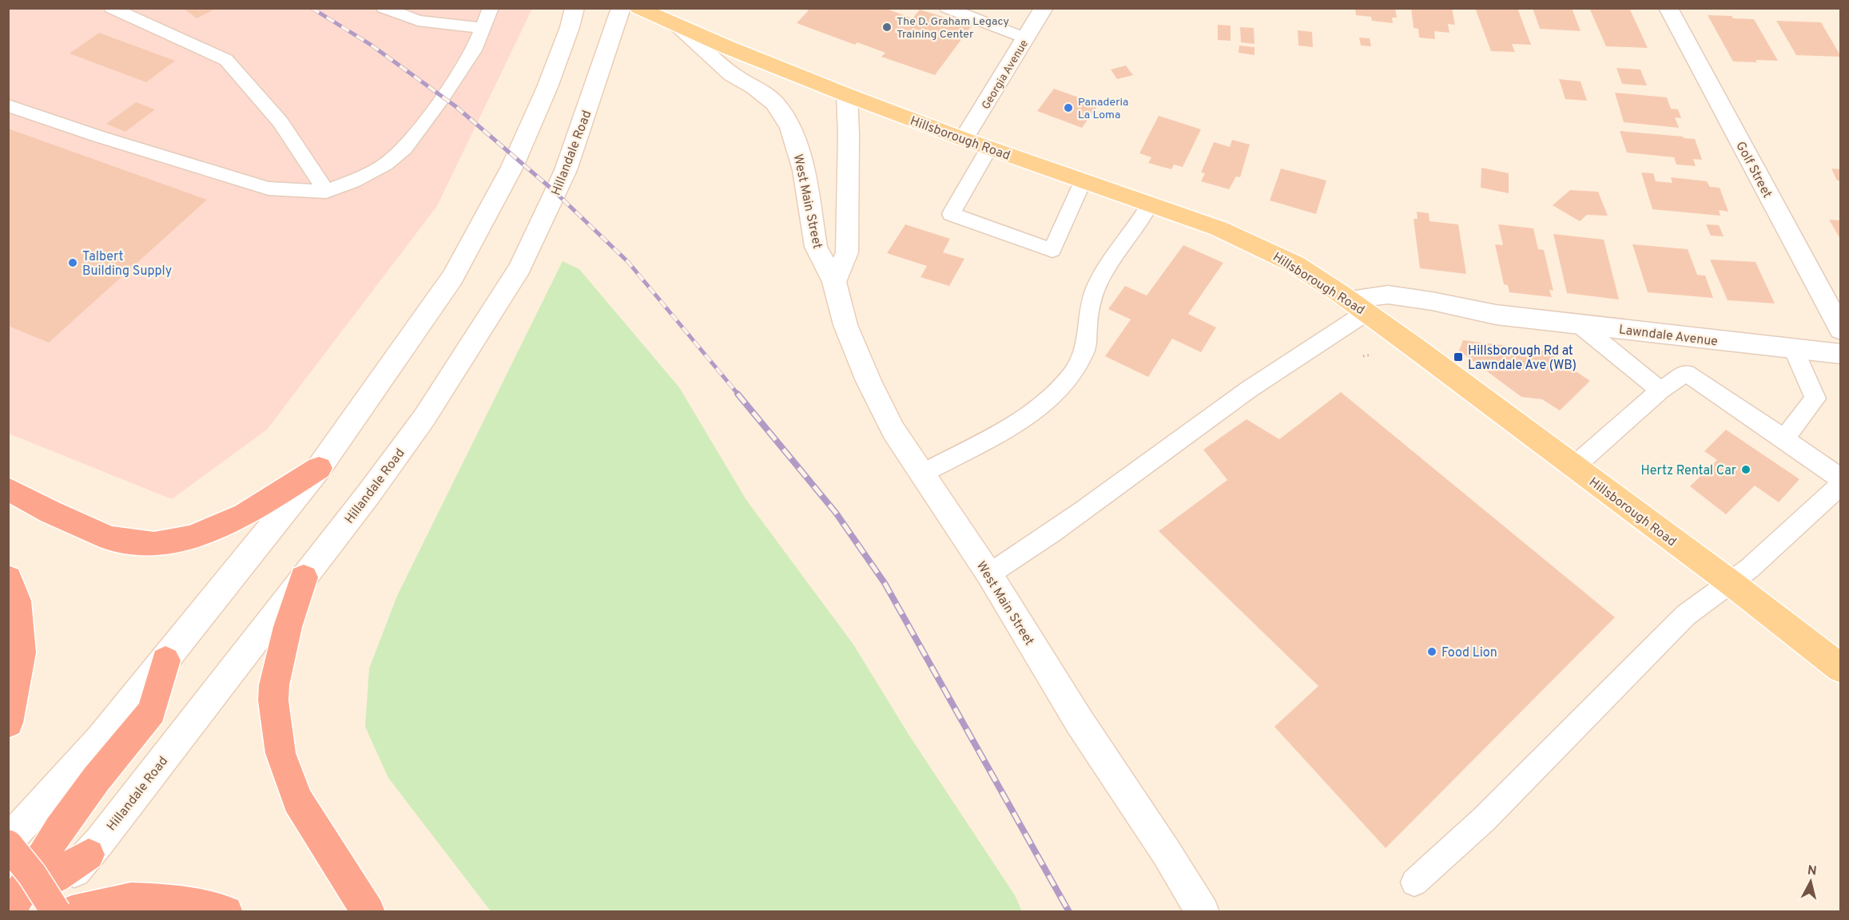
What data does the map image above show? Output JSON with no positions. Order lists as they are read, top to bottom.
{
  "streets": {
    "main road": [
      "Georgia Avenue",
      "Hillsborough Road",
      "Hillandale Road",
      "Golf Street",
      "West Main Street",
      "Lawndale Avenue"
    ]
  },
  "crossings": [
    ["Georgia Avenue", "Hillsborough Road"],
    ["Hillsborough Road", "West Main Street"],
    ["Hillsborough Road", "Lawndale Avenue"]
  ],
  "places": {
    "other": [
      "The D. Graham Legacy Training Center",
      "Panaderia La Loma",
      "Talbert Building Supply",
      "Hertz Rental Car",
      "Food Lion"
    ],
    "transit": ["Hillsborough Rd at Lawndale Ave (WB)"]
  },
  "north": "top"
}
